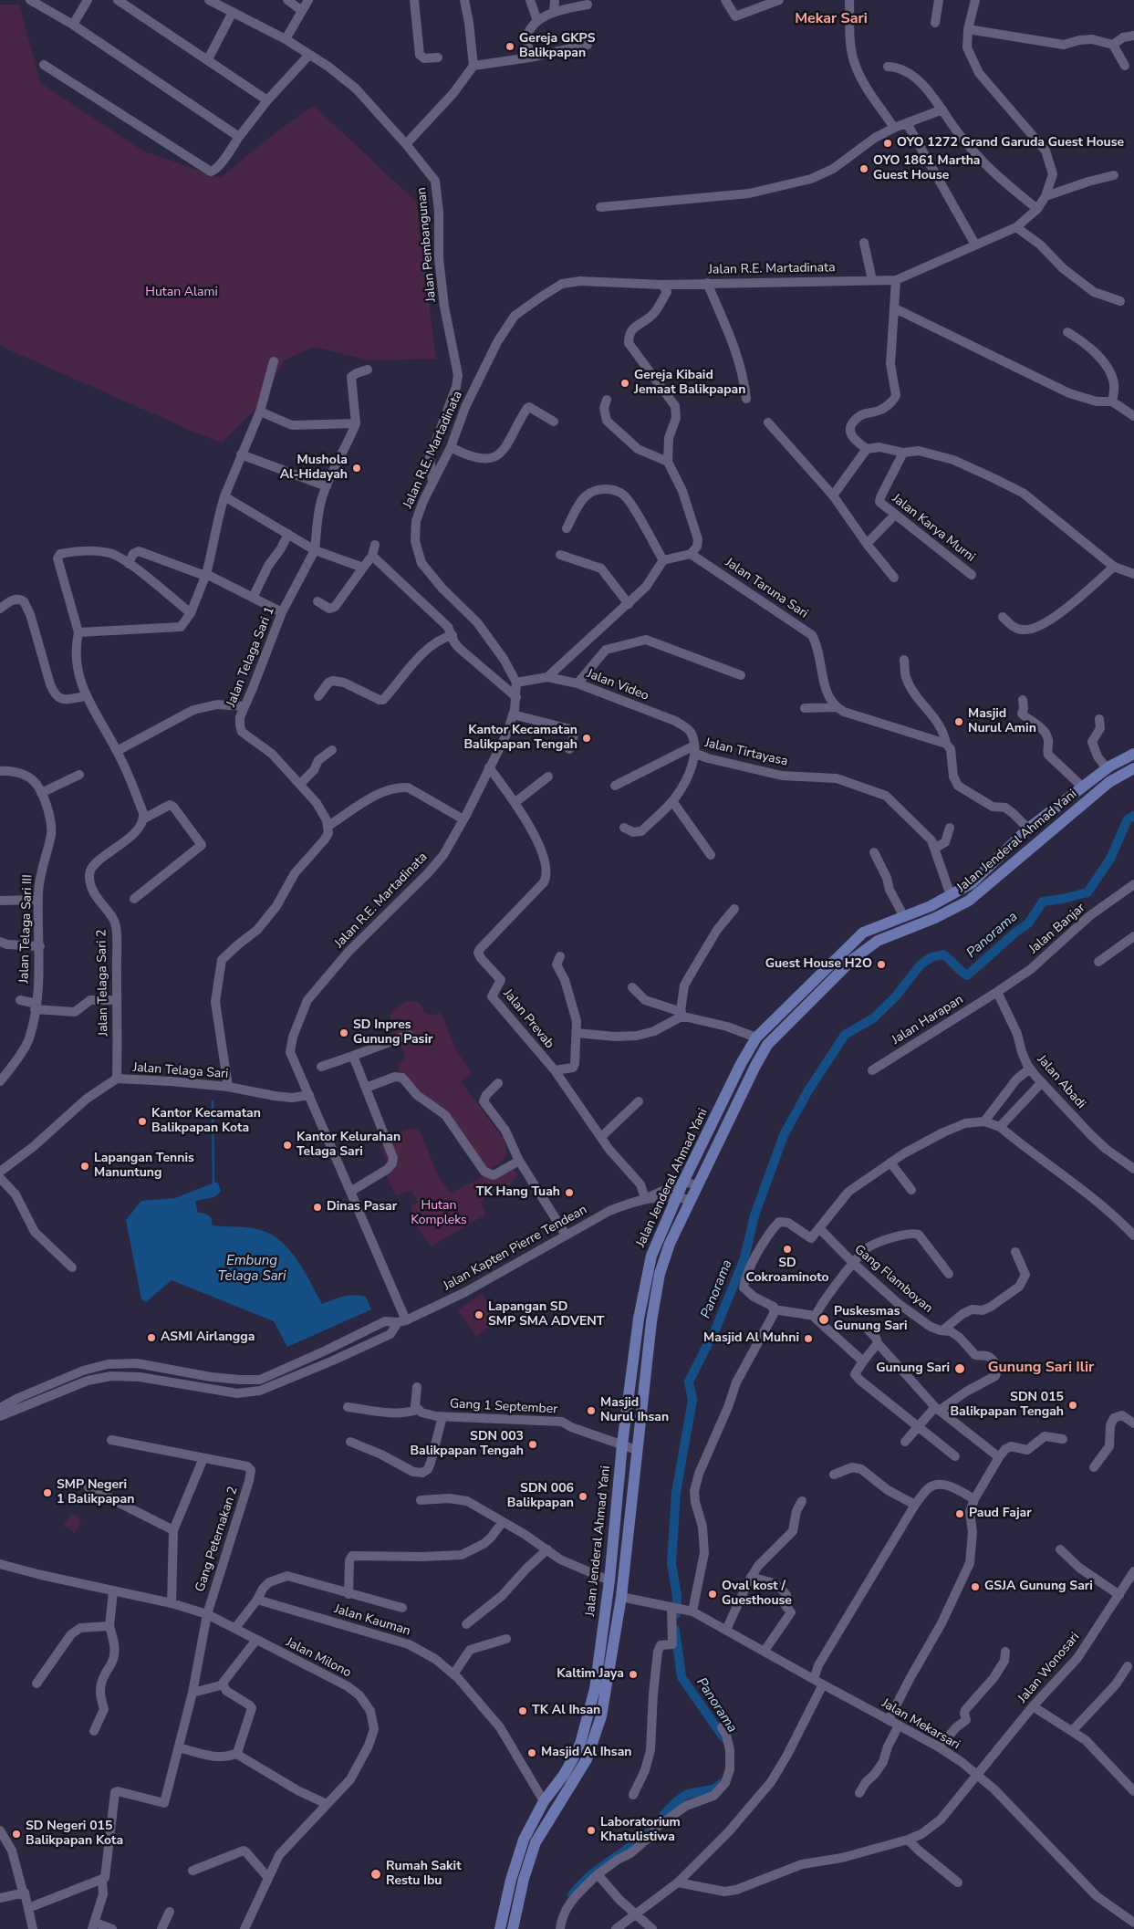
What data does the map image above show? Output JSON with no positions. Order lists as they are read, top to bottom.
{
  "streets": {
    "main road": ["Jalan Jenderal Ahmad Yani"],
    "street": [
      "Jalan Pembangunan",
      "Jalan R.E. Martadinata",
      "Jalan Karya Murni",
      "Jalan Taruna Sari",
      "Jalan Telaga Sari 1",
      "Jalan Video",
      "Jalan Tirtayasa",
      "Jalan Telaga Sari III",
      "Jalan Banjar",
      "Jalan Telaga Sari 2",
      "Jalan Prevab",
      "Jalan Harapan",
      "Jalan Telaga Sari",
      "Jalan Abadi",
      "Jalan Kapten Pierre Tendean",
      "Gang Flamboyan",
      "Gang 1 September",
      "Gang Peternakan 2",
      "Jalan Kauman",
      "Jalan Milono",
      "Jalan Wonosari",
      "Jalan Mekarsari"
    ]
  },
  "crossings": [
    ["Jalan Pembangunan", "Jalan R.E. Martadinata"],
    ["Jalan R.E. Martadinata", "Jalan Video"],
    ["Jalan R.E. Martadinata", "Jalan Prevab"],
    ["Jalan R.E. Martadinata", "Jalan Telaga Sari"],
    ["Jalan R.E. Martadinata", "Jalan Kapten Pierre Tendean"],
    ["Jalan Video", "Jalan Tirtayasa"],
    ["Jalan Tirtayasa", "Jalan Jenderal Ahmad Yani"],
    ["Jalan Jenderal Ahmad Yani", "Jalan Kapten Pierre Tendean"],
    ["Jalan Jenderal Ahmad Yani", "Gang 1 September"],
    ["Jalan Jenderal Ahmad Yani", "Jalan Kauman"],
    ["Jalan Jenderal Ahmad Yani", "Jalan Mekarsari"],
    ["Jalan Banjar", "Jalan Harapan"],
    ["Jalan Banjar", "Jalan Abadi"],
    ["Jalan Telaga Sari 2", "Jalan Telaga Sari"],
    ["Jalan Prevab", "Jalan Kapten Pierre Tendean"],
    ["Jalan Harapan", "Jalan Abadi"],
    ["Gang Peternakan 2", "Jalan Milono"],
    ["Jalan Wonosari", "Jalan Mekarsari"]
  ],
  "districts": ["Mekar Sari", "Gunung Sari Ilir"],
  "water": ["Panorama", "Embung Telaga Sari"],
  "parks": ["Hutan Alami", "Hutan Kompleks"],
  "places": [
    "Gereja GKPS Balikpapan",
    "OYO 1272 Grand Garuda Guest House",
    "OYO 1861 Martha Guest House",
    "Gereja Kibaid Jemaat Balikpapan",
    "Mushola Al-Hidayah",
    "Masjid Nurul Amin",
    "Kantor Kecamatan Balikpapan Tengah",
    "Guest House H2O",
    "SD Inpres Gunung Pasir",
    "Kantor Kecamatan Balikpapan Kota",
    "Kantor Kelurahan Telaga Sari",
    "Lapangan Tennis Manuntung",
    "TK Hang Tuah",
    "Dinas Pasar",
    "SD Cokroaminoto",
    "Lapangan SD SMP SMA ADVENT",
    "Puskesmas Gunung Sari",
    "ASMI Airlangga",
    "Masjid Al Muhni",
    "Gunung Sari",
    "SDN 015 Balikpapan Tengah",
    "Masjid Nurul Ihsan",
    "SDN 003 Balikpapan Tengah",
    "SMP Negeri 1 Balikpapan",
    "SDN 006 Balikpapan",
    "Paud Fajar",
    "GSJA Gunung Sari",
    "Oval kost / Guesthouse",
    "Kaltim Jaya",
    "TK Al Ihsan",
    "Masjid Al Ihsan",
    "Laboratorium Khatulistiwa",
    "SD Negeri 015 Balikpapan Kota",
    "Rumah Sakit Restu Ibu"
  ]
}
